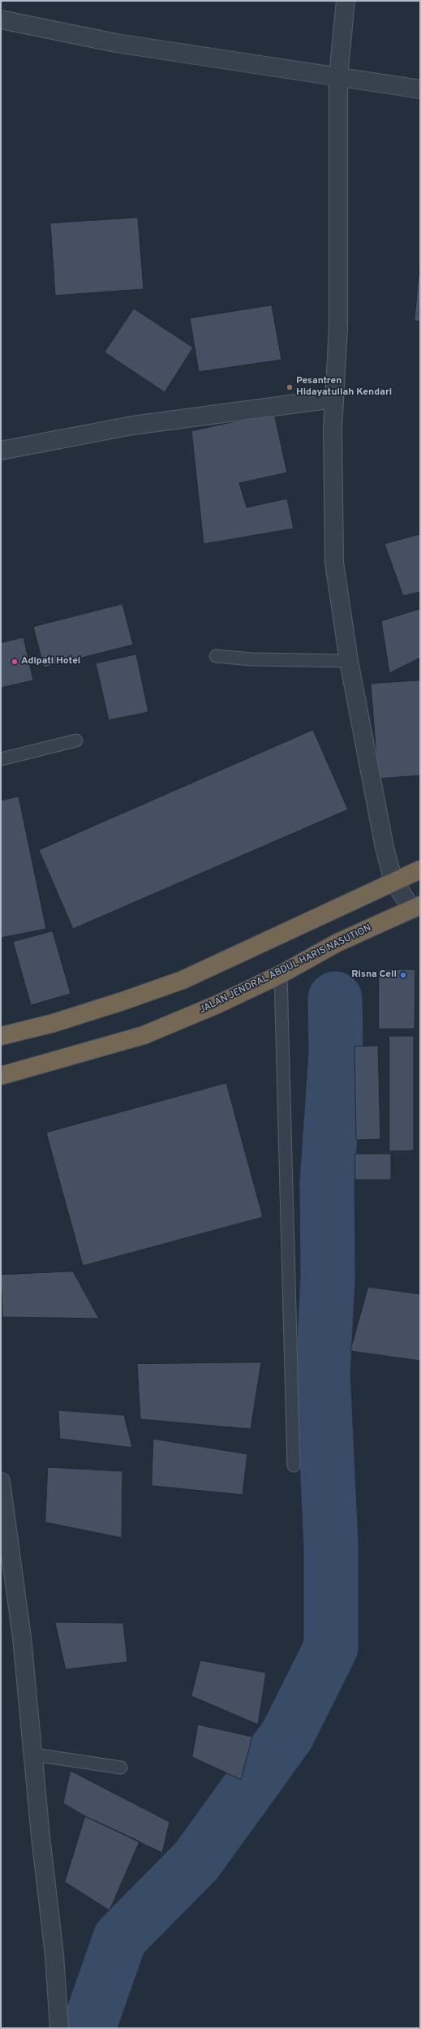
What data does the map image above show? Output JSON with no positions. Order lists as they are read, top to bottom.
{
  "streets": {
    "highway": ["JALAN JENDRAL ABDUL HARIS NASUTION"]
  },
  "places": ["Pesantren Hidayatullah Kendari", "Adipati Hotel", "Risna Cell"]
}
